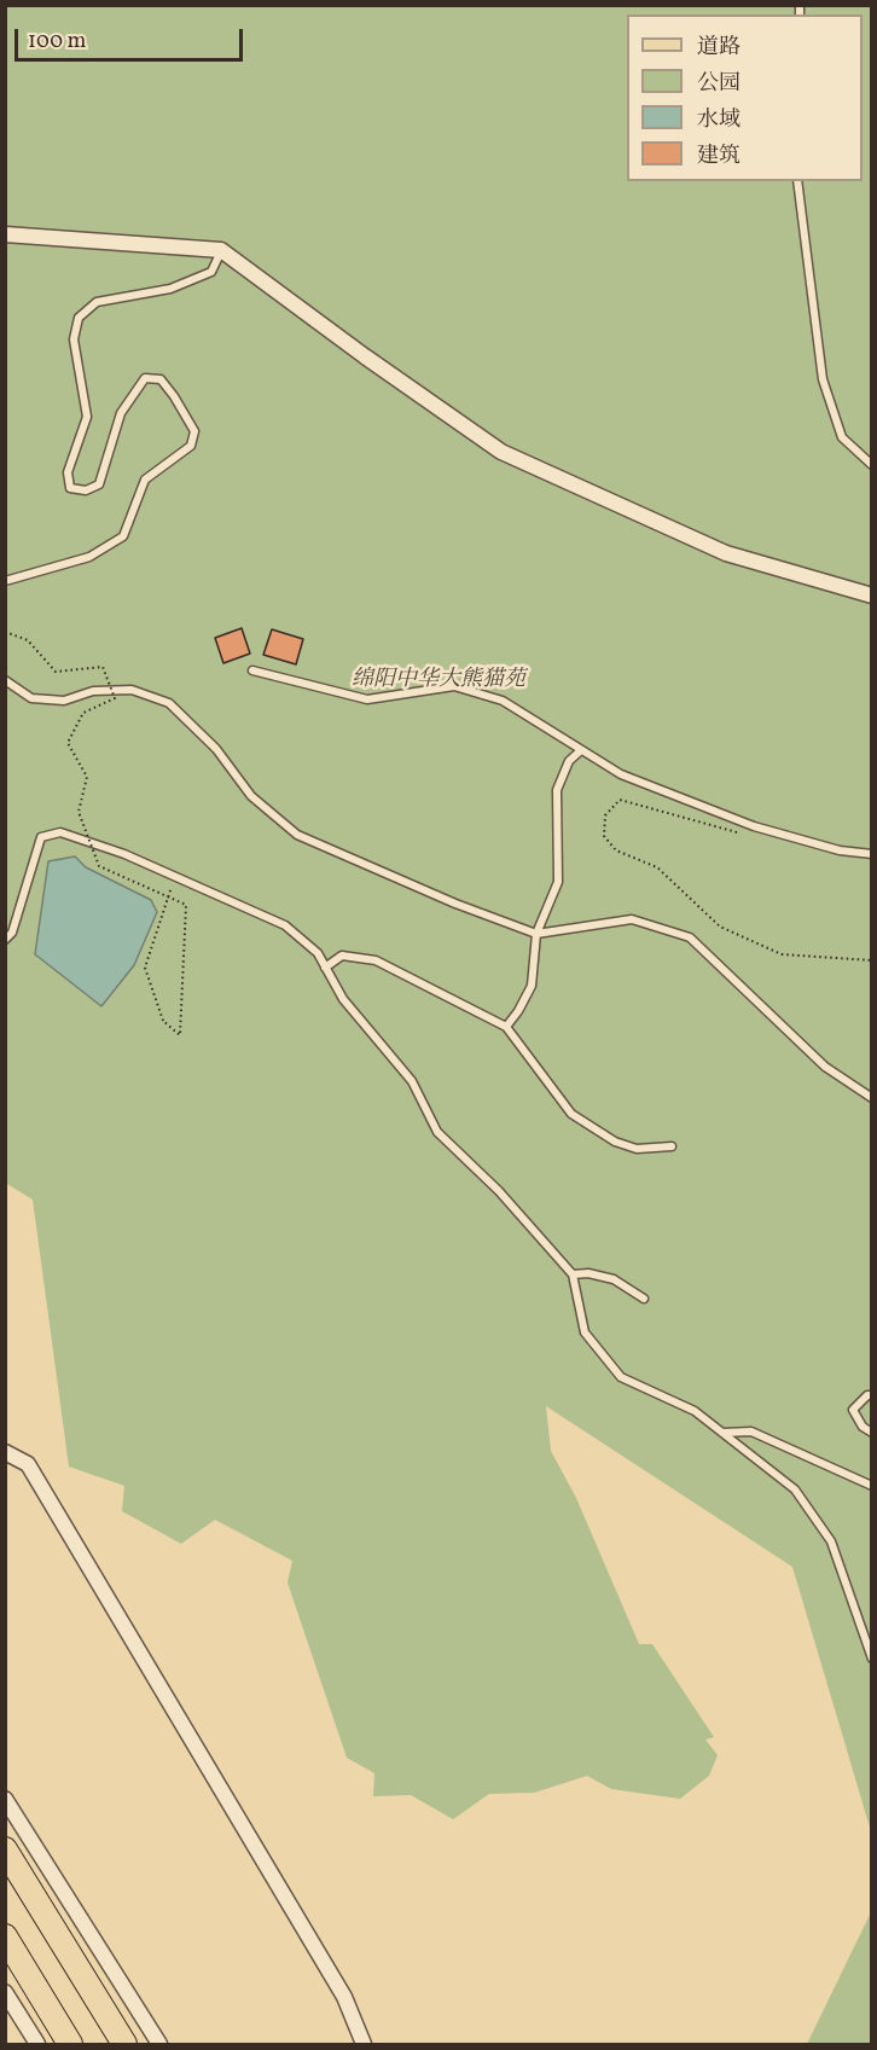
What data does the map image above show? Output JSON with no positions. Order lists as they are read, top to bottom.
{
  "parks": ["绵阳中华大熊猫苑"],
  "legend": [
    "道路",
    "公园",
    "水域",
    "建筑"
  ],
  "scale_bar": "100 m"
}
